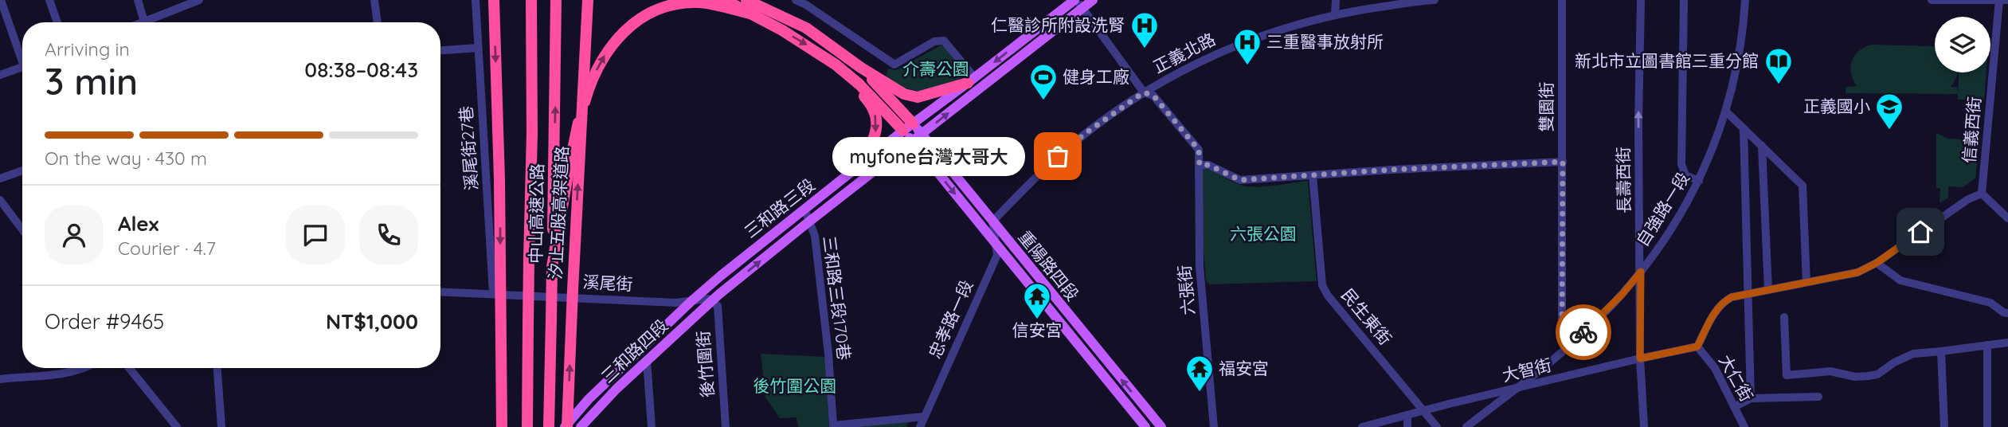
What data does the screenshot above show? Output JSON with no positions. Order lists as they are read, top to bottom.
{
  "streets": {
    "highway": ["汐止五股高架道路", "中山高速公路"],
    "main road": ["三和路三段", "重陽路四段", "三和路四段"],
    "street": [
      "正義北路",
      "雙園街",
      "信義西街",
      "溪尾街27巷",
      "長壽西街",
      "自強路一段",
      "溪尾街",
      "六張街",
      "三和路三段170巷",
      "民生東街",
      "忠孝路一段",
      "後竹圍街",
      "大智街",
      "大仁街"
    ]
  },
  "crossings": [
    ["正義北路", "重陽路四段"],
    ["正義北路", "六張街"],
    ["正義北路", "忠孝路一段"],
    ["雙園街", "自強路一段"],
    ["溪尾街27巷", "溪尾街"],
    ["長壽西街", "自強路一段"],
    ["長壽西街", "大智街"],
    ["三和路三段", "重陽路四段"],
    ["三和路三段", "溪尾街"],
    ["三和路三段", "三和路三段170巷"],
    ["三和路三段", "三和路四段"],
    ["三和路三段", "後竹圍街"],
    ["自強路一段", "大智街"],
    ["汐止五股高架道路", "三和路四段"],
    ["重陽路四段", "忠孝路一段"],
    ["溪尾街", "三和路四段"],
    ["溪尾街", "後竹圍街"],
    ["三和路三段170巷", "忠孝路一段"],
    ["民生東街", "大智街"],
    ["三和路四段", "後竹圍街"],
    ["大智街", "大仁街"]
  ],
  "parks": ["介壽公園", "六張公園", "後竹圍公園"],
  "places": {
    "hospital": ["仁醫診所附設洗腎", "三重醫事放射所"],
    "library": ["新北市立圖書館三重分館"],
    "sports": ["健身工廠"],
    "school or university": ["正義國小"],
    "other": ["myfone台灣大哥大"],
    "temple": ["信安宮", "福安宮"]
  },
  "page": {
    "heading": ["3 min", "Arriving in", "08:38–08:43"],
    "panel": [
      "Alex",
      "Courier · 4.7",
      "Order #9465",
      "NT$1,000"
    ],
    "bar": "On the way · 430 m",
    "bubble": "myfone台灣大哥大"
  }
}
